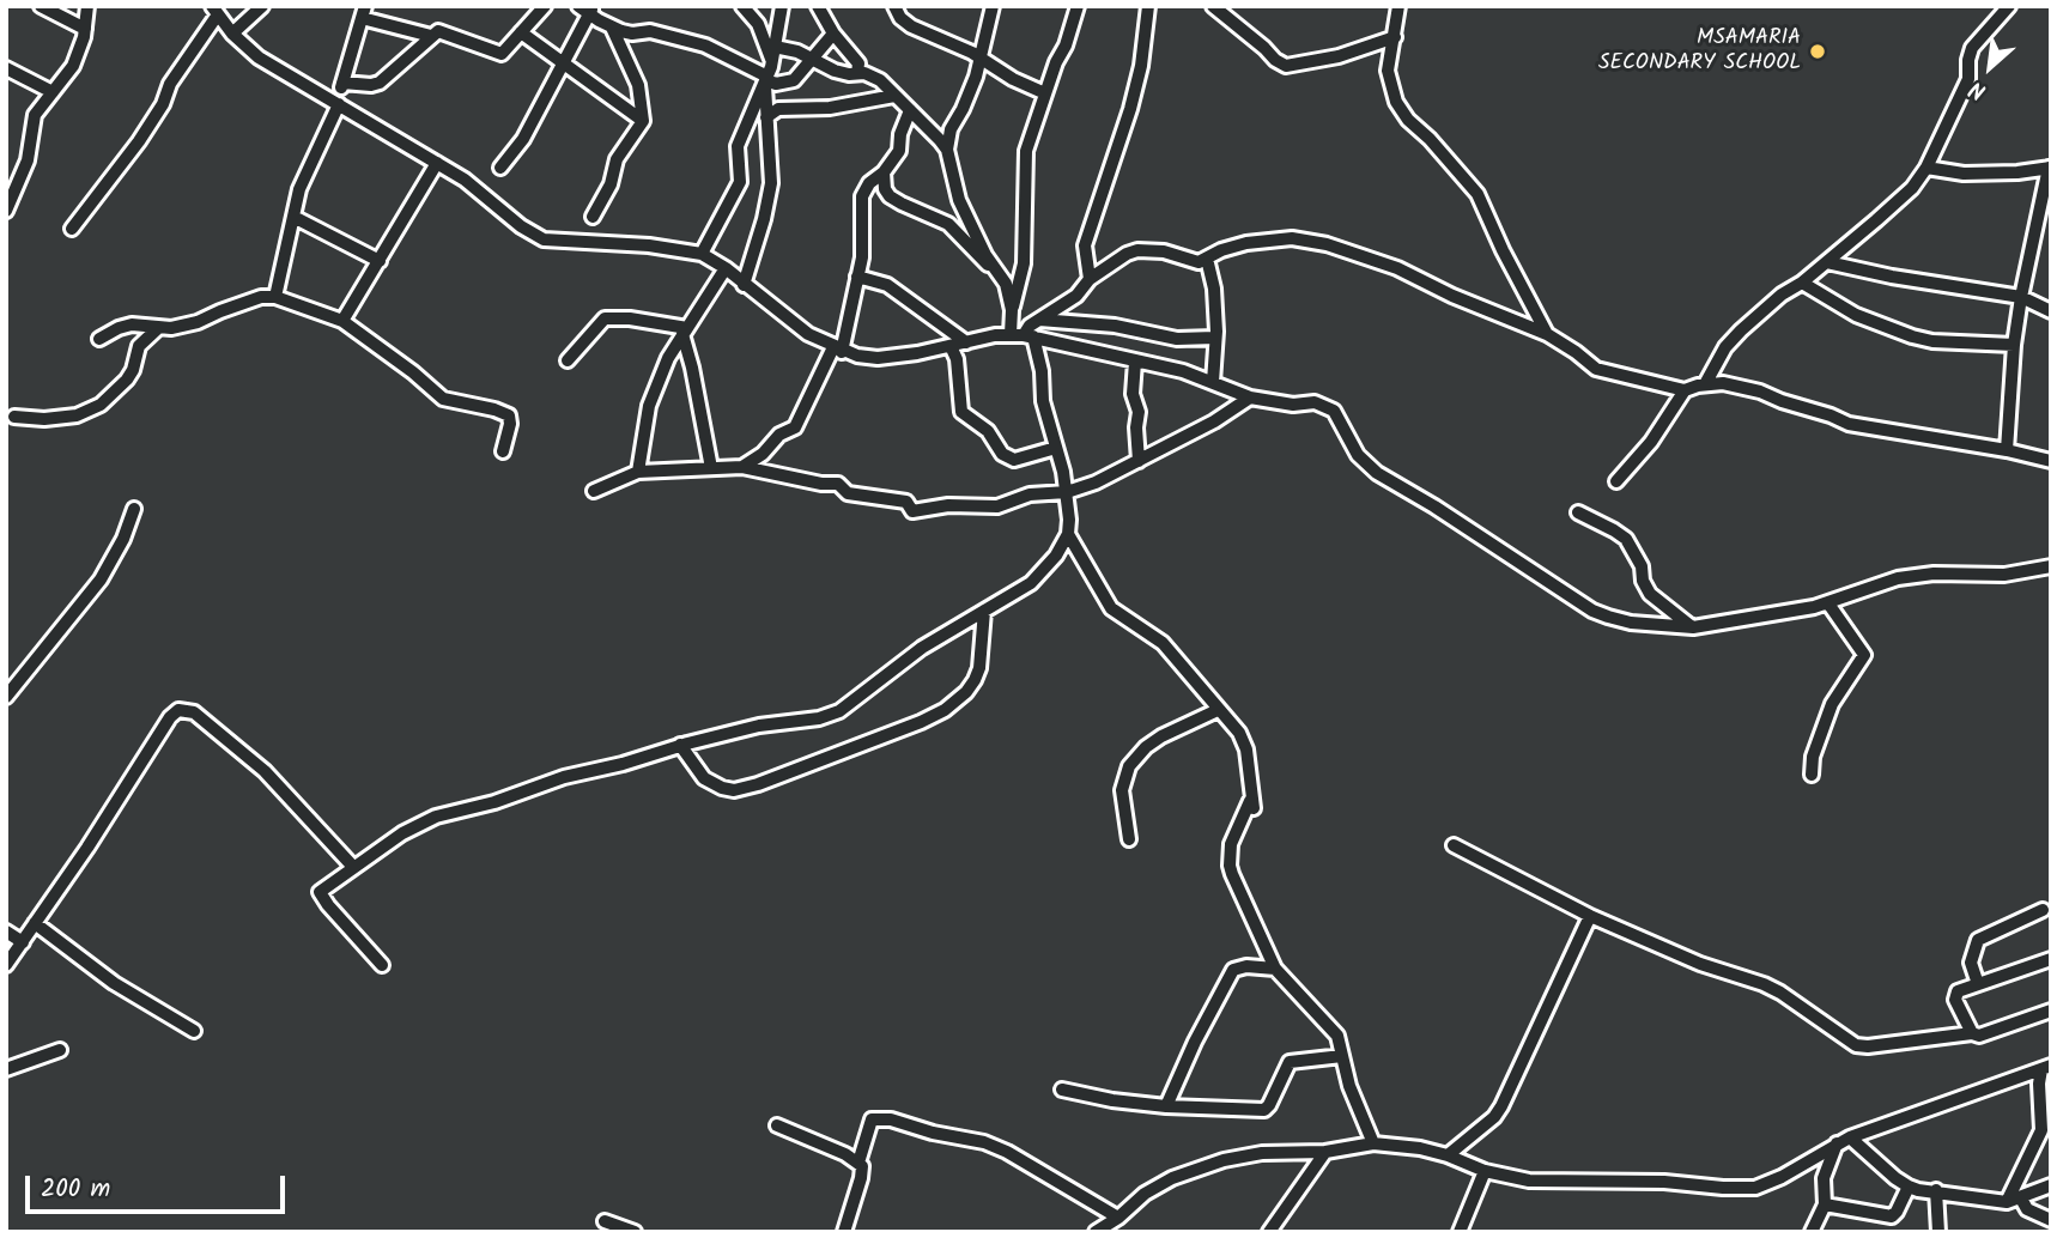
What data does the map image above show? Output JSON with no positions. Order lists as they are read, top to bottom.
{
  "places": ["MSAMARIA SECONDARY SCHOOL"],
  "scale_bar": "200 m",
  "north": "bottom left"
}
